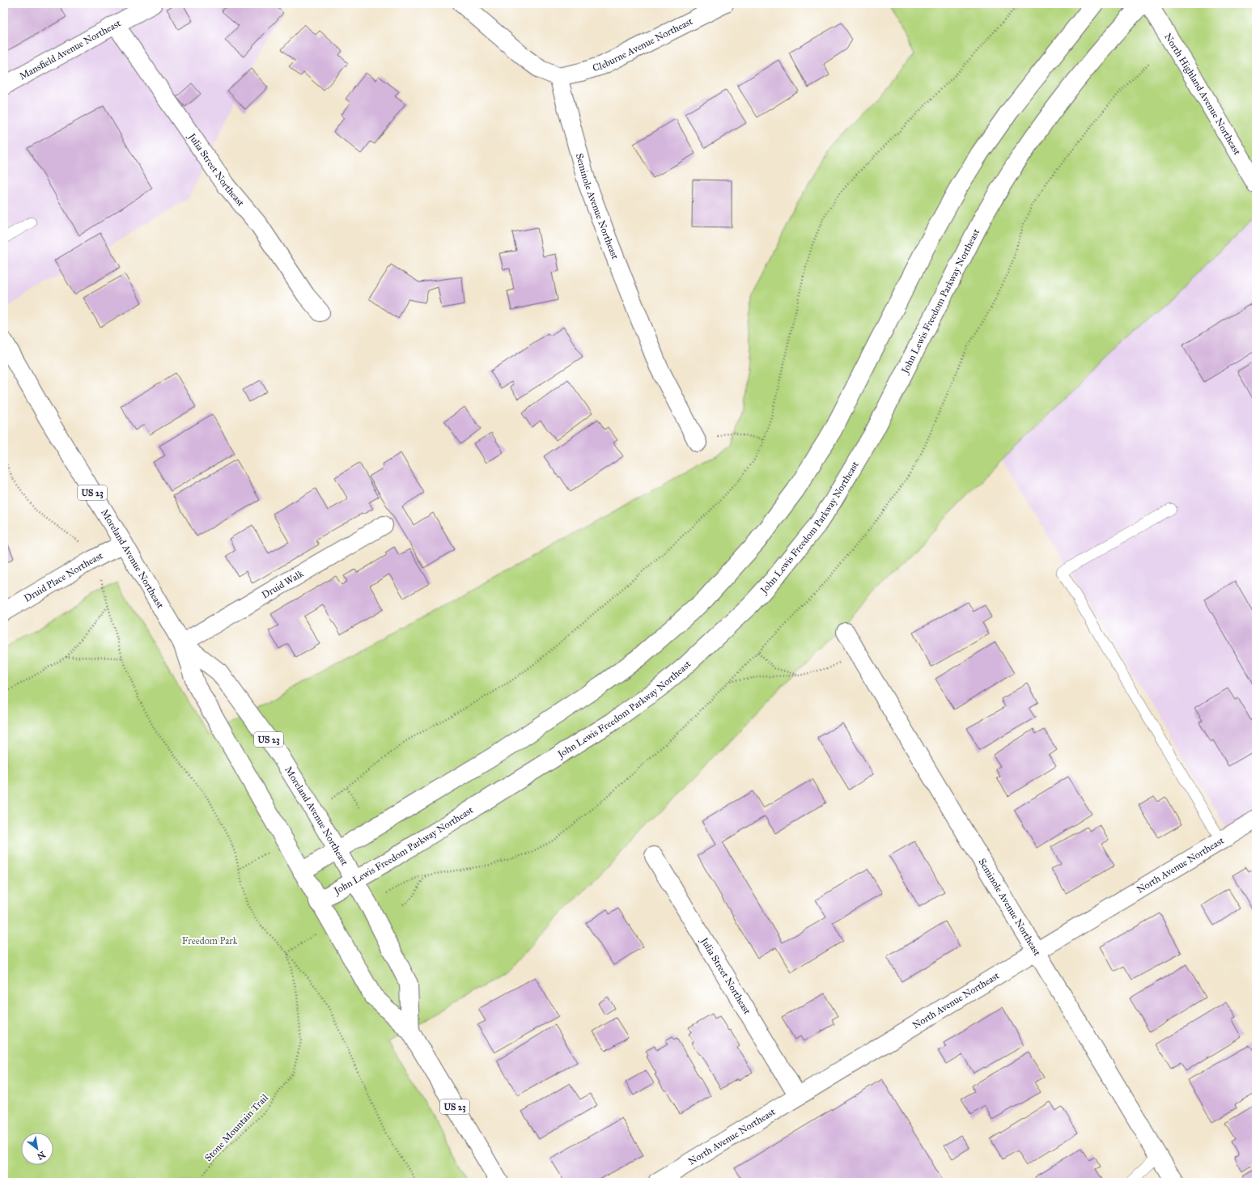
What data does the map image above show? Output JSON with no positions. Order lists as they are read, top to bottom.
{
  "streets": {
    "main road": [
      "Cleburne Avenue Northeast",
      "Mansfield Avenue Northeast",
      "North Highland Avenue Northeast",
      "Julia Street Northeast",
      "Seminole Avenue Northeast",
      "John Lewis Freedom Parkway Northeast",
      "US 23",
      "Moreland Avenue Northeast",
      "Druid Place Northeast",
      "Druid Walk",
      "North Avenue Northeast"
    ],
    "path": ["Stone Mountain Trail"]
  },
  "crossings": [
    ["Cleburne Avenue Northeast", "Seminole Avenue Northeast"],
    ["Mansfield Avenue Northeast", "Julia Street Northeast"],
    ["Julia Street Northeast", "North Avenue Northeast"],
    ["Seminole Avenue Northeast", "North Avenue Northeast"],
    ["John Lewis Freedom Parkway Northeast", "Moreland Avenue Northeast"],
    ["Moreland Avenue Northeast", "Druid Place Northeast"],
    ["Moreland Avenue Northeast", "Druid Walk"]
  ],
  "parks": ["Freedom Park"],
  "north": "bottom right"
}
